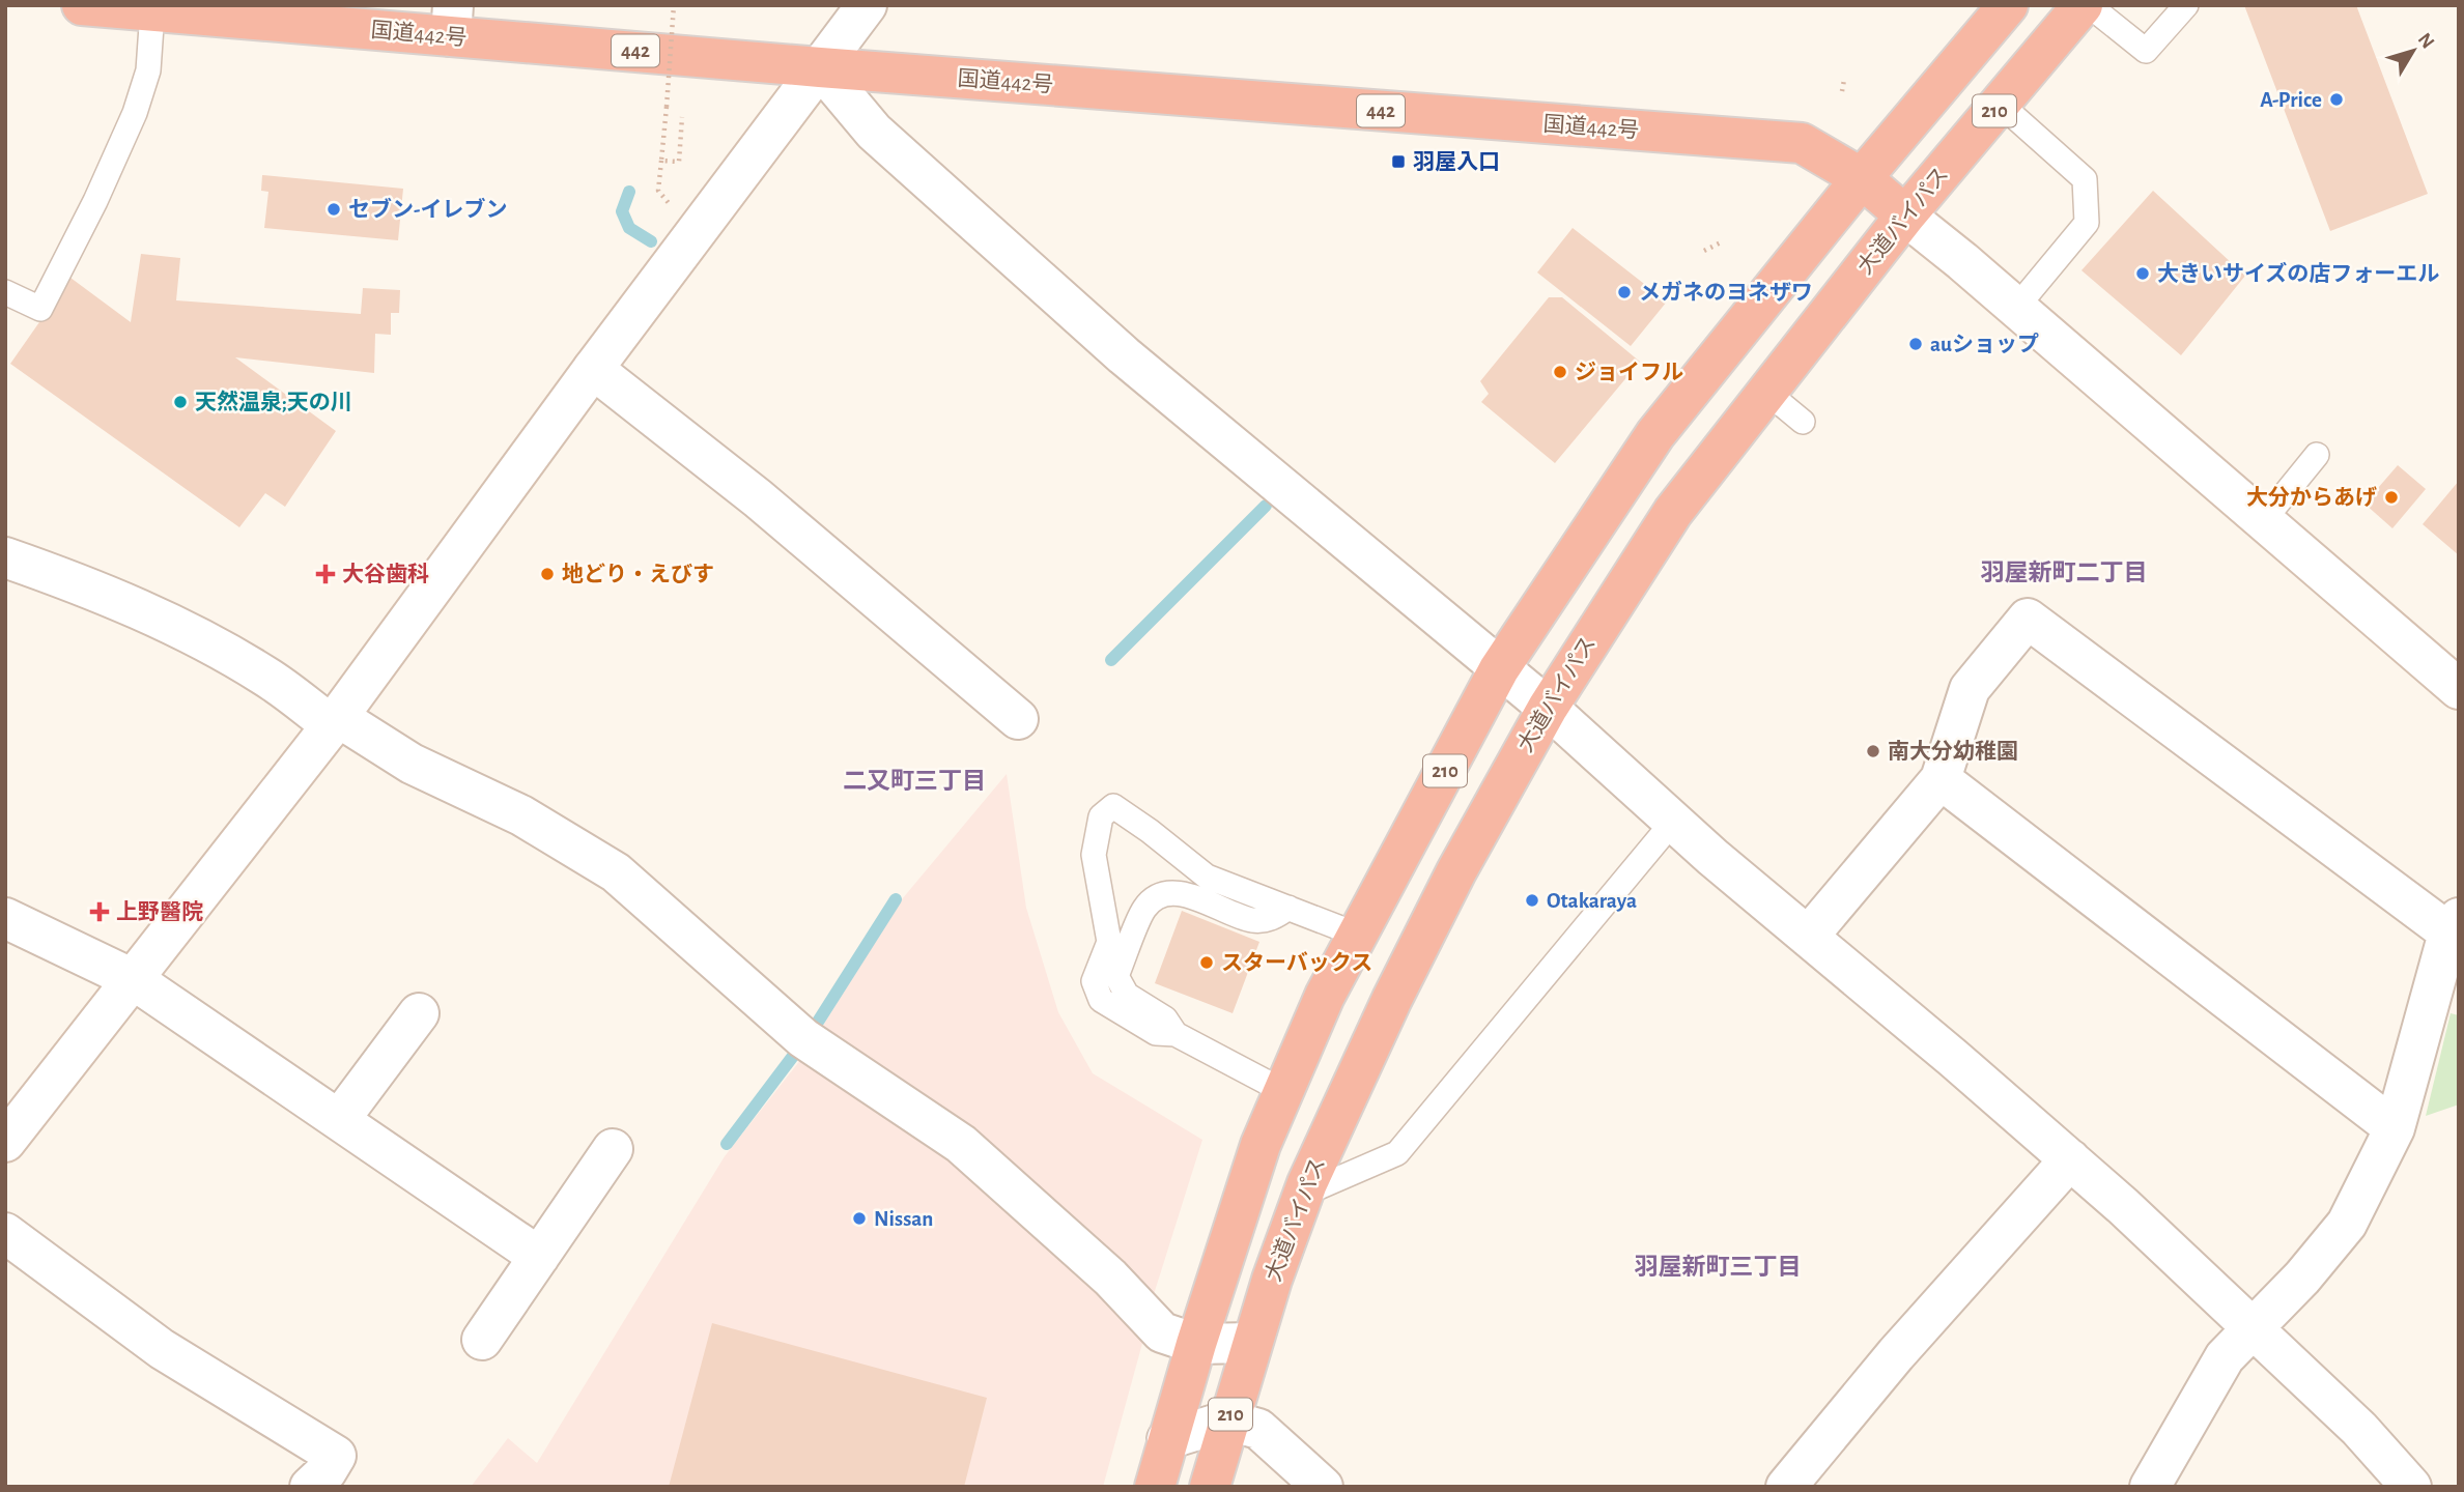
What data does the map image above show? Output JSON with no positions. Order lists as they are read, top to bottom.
{
  "streets": {
    "highway": [
      "国道442号",
      "442",
      "210",
      "大道バイパス"
    ]
  },
  "crossings": [
    ["国道442号", "210"],
    ["国道442号", "大道バイパス"]
  ],
  "districts": ["羽屋新町二丁目", "二又町三丁目", "羽屋新町三丁目"],
  "places": {
    "other": [
      "A-Price",
      "セブン-イレブン",
      "大きいサイズの店フォーエル",
      "メガネのヨネザワ",
      "auショップ",
      "ジョイフル",
      "天然温泉;天の川",
      "大分からあげ",
      "地どり・えびす",
      "南大分幼稚園",
      "Otakaraya",
      "スターバックス",
      "Nissan"
    ],
    "transit": ["羽屋入口"],
    "health": ["大谷歯科", "上野醫院"]
  },
  "north": "top right"
}
